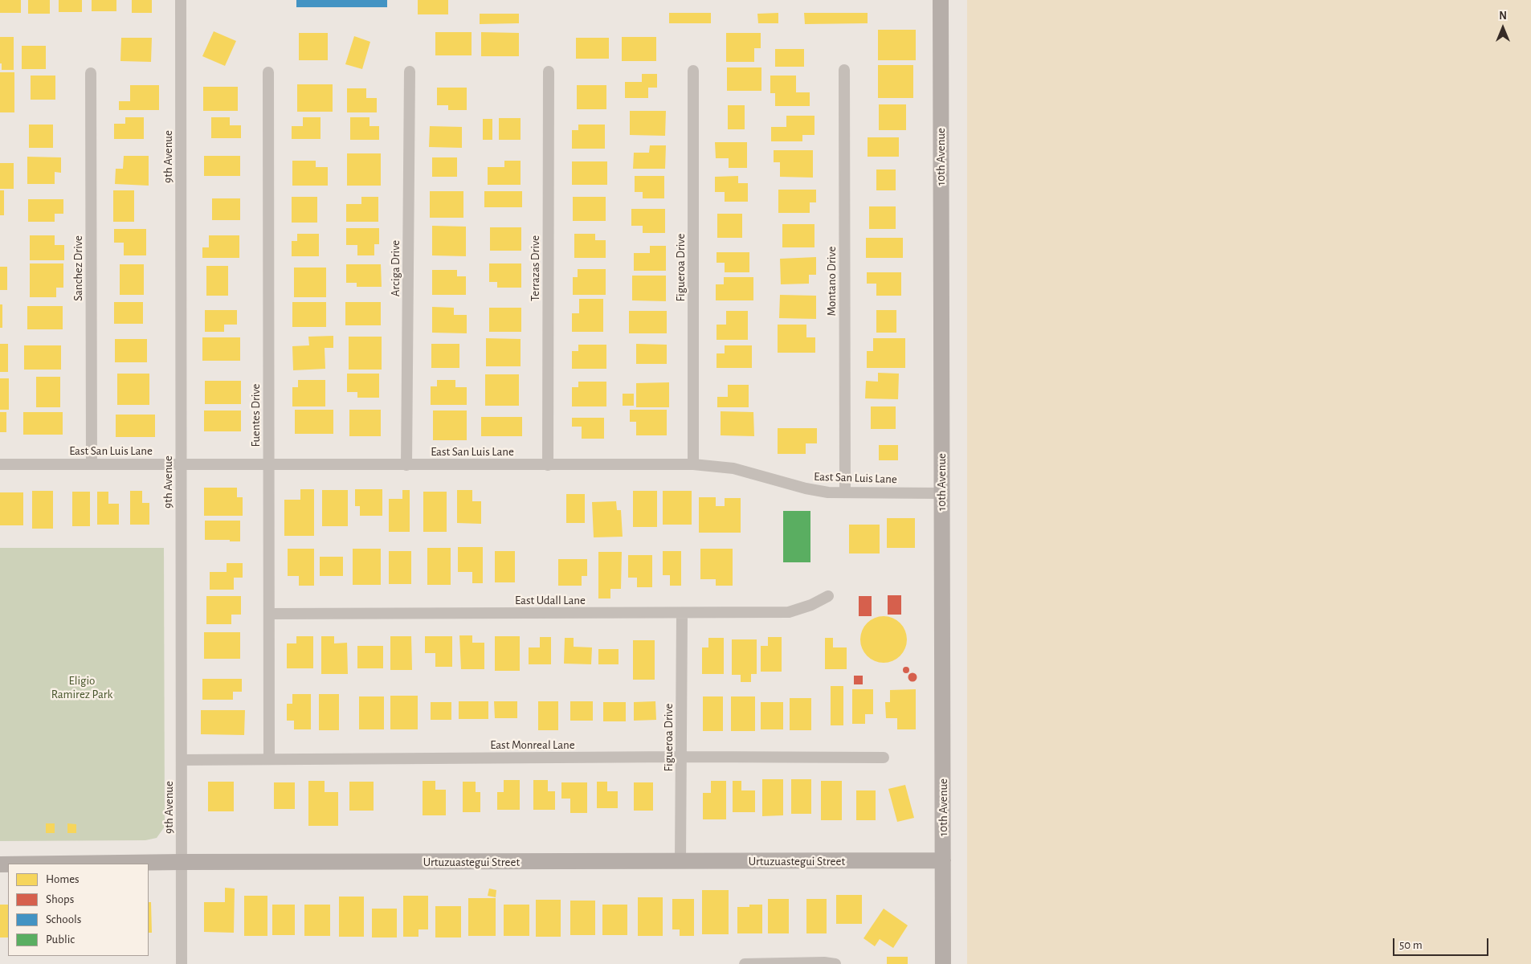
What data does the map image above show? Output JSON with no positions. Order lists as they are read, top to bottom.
{
  "streets": {
    "main road": ["10th Avenue", "Urtuzuastegui Street"],
    "street": [
      "9th Avenue",
      "Figueroa Drive",
      "Sanchez Drive",
      "Arciga Drive",
      "Terrazas Drive",
      "Montano Drive",
      "Fuentes Drive",
      "East San Luis Lane",
      "East Udall Lane",
      "East Monreal Lane"
    ]
  },
  "crossings": [
    ["9th Avenue", "East San Luis Lane"],
    ["9th Avenue", "East Monreal Lane"],
    ["9th Avenue", "Urtuzuastegui Street"],
    ["10th Avenue", "East San Luis Lane"],
    ["10th Avenue", "Urtuzuastegui Street"],
    ["Figueroa Drive", "East San Luis Lane"],
    ["Figueroa Drive", "East Udall Lane"],
    ["Figueroa Drive", "East Monreal Lane"],
    ["Figueroa Drive", "Urtuzuastegui Street"],
    ["Sanchez Drive", "East San Luis Lane"],
    ["Arciga Drive", "East San Luis Lane"],
    ["Terrazas Drive", "East San Luis Lane"],
    ["Montano Drive", "East San Luis Lane"],
    ["Fuentes Drive", "East San Luis Lane"],
    ["Fuentes Drive", "East Udall Lane"],
    ["Fuentes Drive", "East Monreal Lane"]
  ],
  "parks": ["Eligio Ramirez Park"],
  "legend": [
    "Homes",
    "Shops",
    "Schools",
    "Public"
  ],
  "scale_bar": "50 m",
  "north": "top"
}
